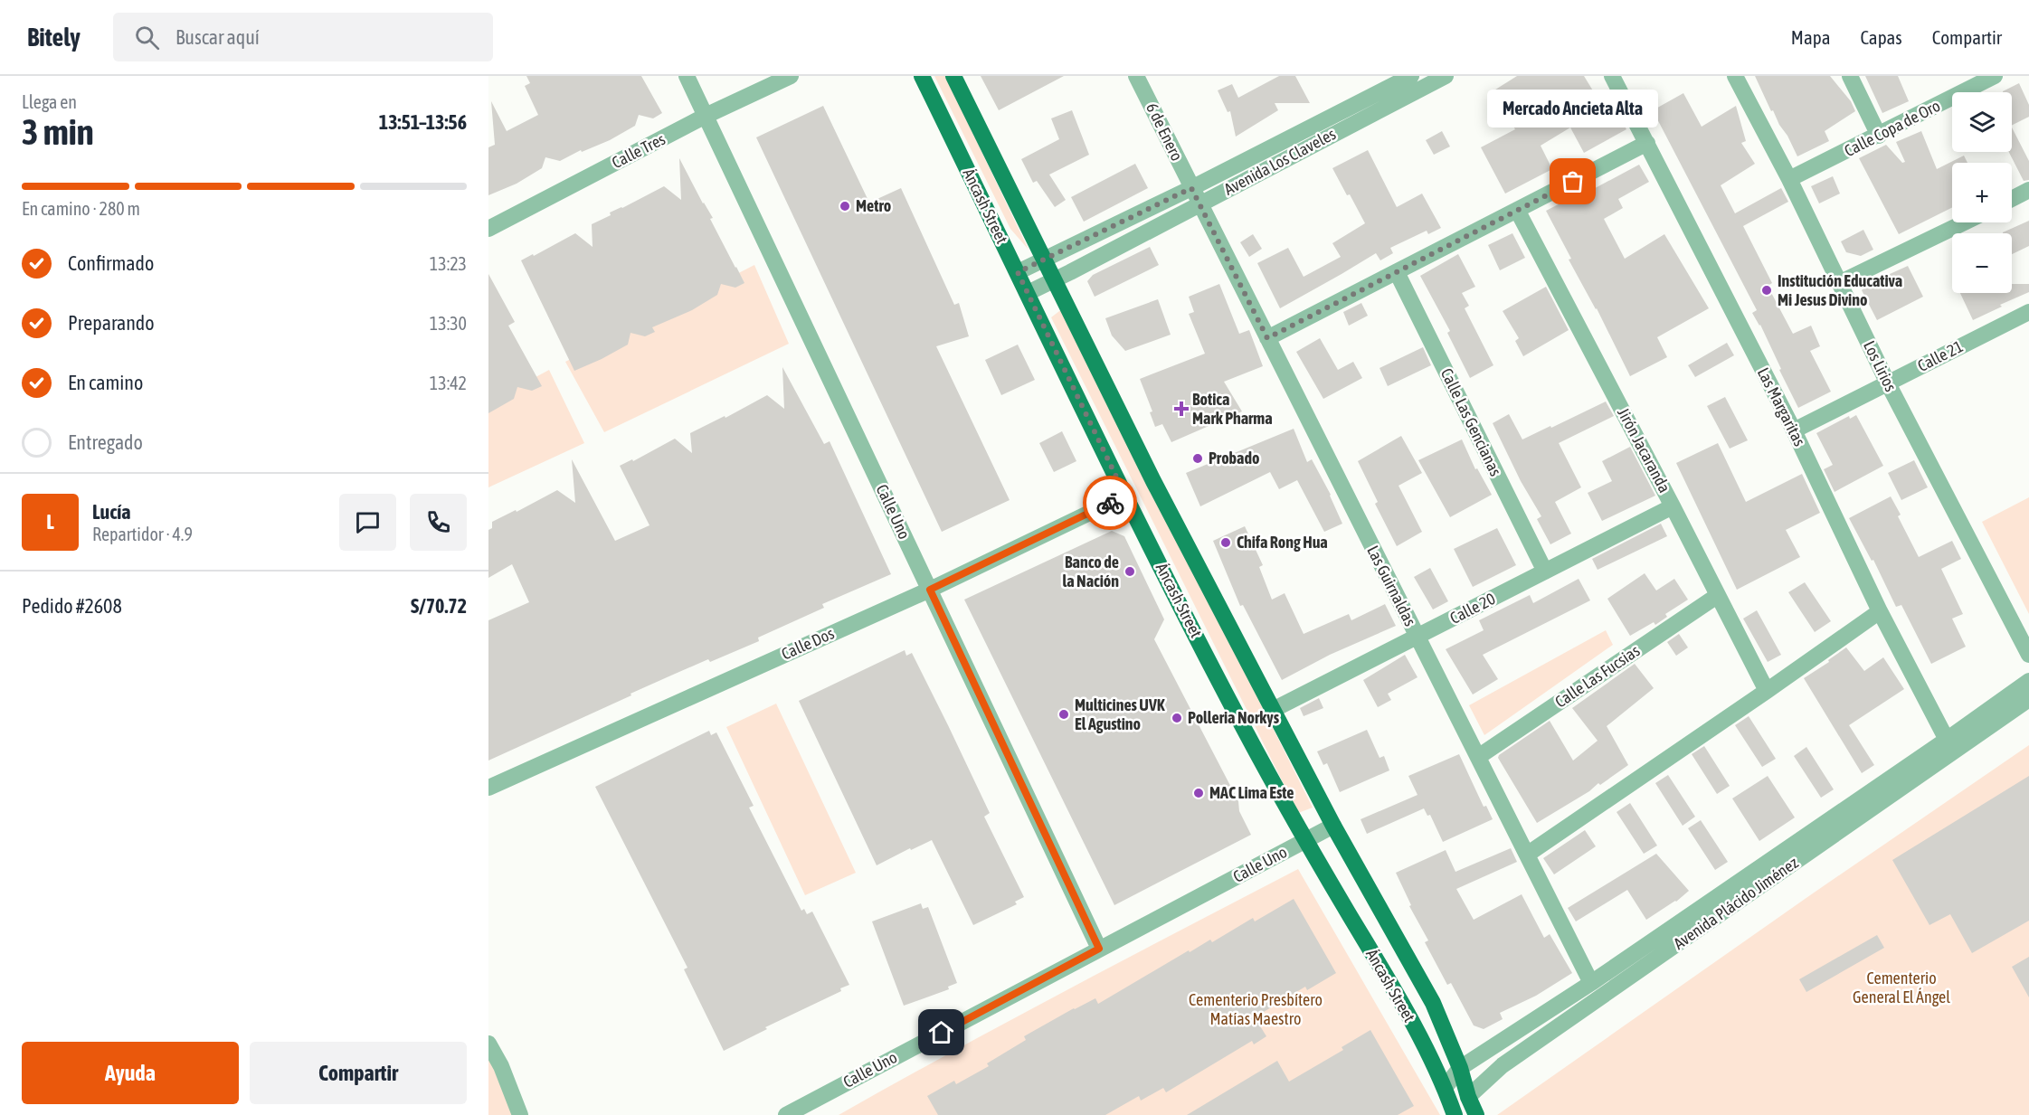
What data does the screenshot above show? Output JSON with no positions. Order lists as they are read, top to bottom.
{
  "streets": {
    "main road": ["Áncash Street", "Avenida Plácido Jiménez"],
    "street": [
      "Calle Copa de Oro",
      "6 de Enero",
      "Calle Tres",
      "Avenida Los Claveles",
      "Calle 21",
      "Los Lirios",
      "Las Margaritas",
      "Calle Las Gencianas",
      "Jirón Jacaranda",
      "Calle Uno",
      "Las Guirnaldas",
      "Calle 20",
      "Calle Dos",
      "Calle Las Fucsias"
    ]
  },
  "crossings": [
    ["Calle Copa de Oro", "Los Lirios"],
    ["6 de Enero", "Avenida Los Claveles"],
    ["6 de Enero", "Las Guirnaldas"],
    ["Calle Tres", "Calle Uno"],
    ["Avenida Los Claveles", "Áncash Street"],
    ["Avenida Los Claveles", "Las Guirnaldas"],
    ["Áncash Street", "Calle Uno"],
    ["Áncash Street", "Calle 20"],
    ["Áncash Street", "Calle Dos"],
    ["Áncash Street", "Avenida Plácido Jiménez"],
    ["Calle 21", "Los Lirios"],
    ["Calle 21", "Las Margaritas"],
    ["Las Margaritas", "Avenida Plácido Jiménez"],
    ["Calle Las Gencianas", "Calle 20"],
    ["Jirón Jacaranda", "Calle 20"],
    ["Jirón Jacaranda", "Calle Las Fucsias"],
    ["Calle Uno", "Calle Dos"],
    ["Las Guirnaldas", "Calle 20"],
    ["Las Guirnaldas", "Calle Las Fucsias"],
    ["Las Guirnaldas", "Avenida Plácido Jiménez"]
  ],
  "parks": ["Cementerio General El Ángel", "Cementerio Presbítero Matías Maestro"],
  "places": {
    "other": [
      "Mercado Ancieta Alta",
      "Metro",
      "Institución Educativa Mi Jesus Divino",
      "Probado",
      "Chifa Rong Hua",
      "Banco de la Nación",
      "Multicines UVK El Agustino",
      "Polleria Norkys",
      "MAC Lima Este"
    ],
    "health": ["Botica Mark Pharma"]
  },
  "page": {
    "header": "Bitely",
    "search": "Buscar aquí",
    "nav": ["Mapa", "Capas", "Compartir"],
    "heading": ["3 min", "Llega en", "13:51–13:56"],
    "panel": [
      "Lucía",
      "Repartidor · 4.9",
      "Pedido #2608",
      "S/70.72"
    ],
    "bubble": "Mercado Ancieta Alta",
    "map_buttons": ["+", "−"],
    "bar": "En camino · 280 m",
    "list": [
      ["Confirmado", "13:23"],
      ["Preparando", "13:30"],
      ["En camino", "13:42"],
      "Entregado"
    ],
    "round": "L",
    "buttons": ["Ayuda", "Compartir"]
  }
}
